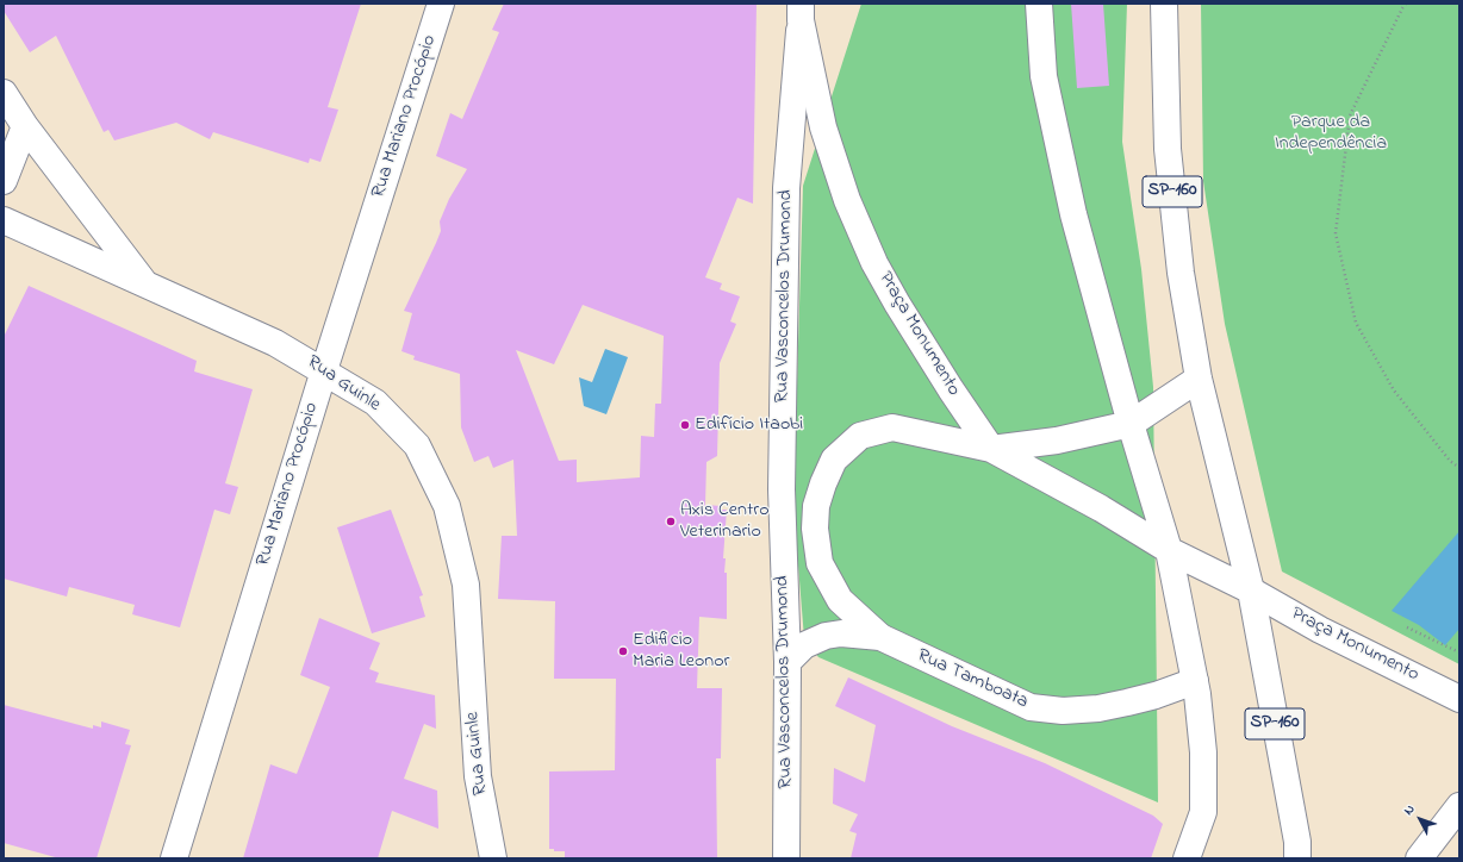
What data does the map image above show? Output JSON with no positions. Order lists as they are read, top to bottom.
{
  "streets": {
    "main road": [
      "Rua Mariano Procópio",
      "SP-160",
      "Rua Vasconcelos Drumond",
      "Praça Monumento",
      "Rua Guinle",
      "Rua Tamboata"
    ]
  },
  "crossings": [
    ["Rua Mariano Procópio", "Rua Guinle"],
    ["SP-160", "Praça Monumento"],
    ["Rua Vasconcelos Drumond", "Praça Monumento"],
    ["Rua Vasconcelos Drumond", "Rua Tamboata"]
  ],
  "parks": ["Parque da Independência"],
  "places": ["Edifício Itaobi", "Axis Centro Veterinario", "Edificio Maria Leonor"],
  "north": "top left"
}
